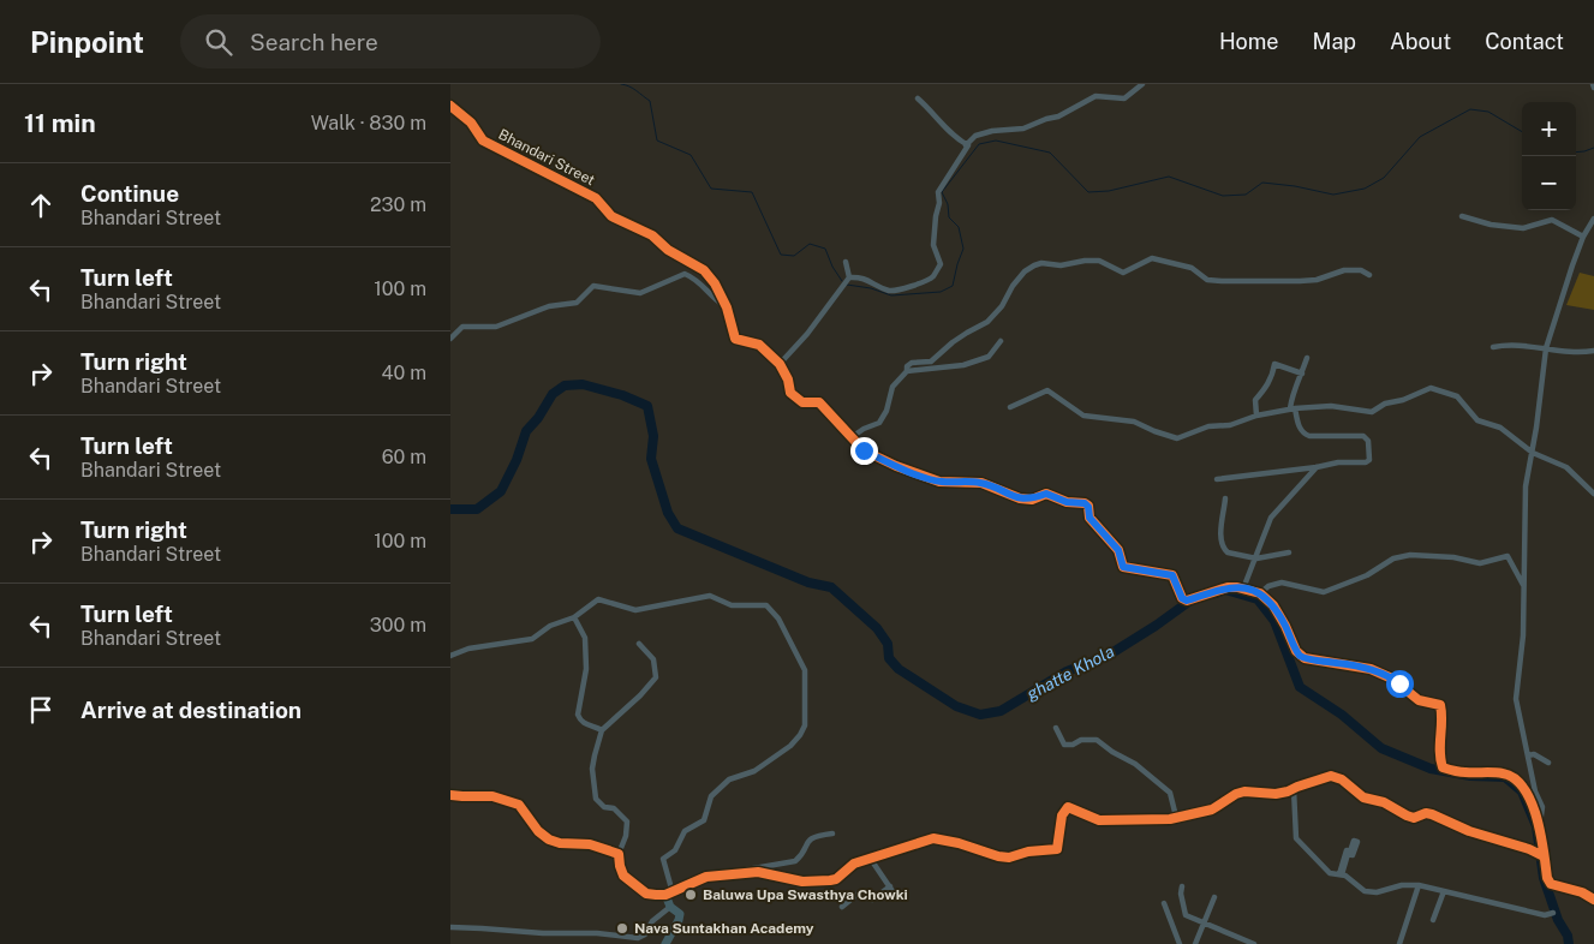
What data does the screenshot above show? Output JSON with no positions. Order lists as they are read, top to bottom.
{
  "streets": {
    "street": ["Bhandari Street"]
  },
  "water": ["ghatte Khola"],
  "places": ["Baluwa Upa Swasthya Chowki", "Nava Suntakhan Academy"],
  "page": {
    "header": "Pinpoint",
    "search": "Search here",
    "nav": [
      "Home",
      "Map",
      "About",
      "Contact"
    ],
    "heading": ["11 min", "Walk · 830 m"],
    "map_buttons": ["+", "−"],
    "list": [
      ["Continue", "Bhandari Street", "230 m"],
      ["Turn left", "Bhandari Street", "100 m"],
      ["Turn right", "Bhandari Street", "40 m"],
      ["Turn left", "Bhandari Street", "60 m"],
      ["Turn right", "Bhandari Street", "100 m"],
      ["Turn left", "Bhandari Street", "300 m"],
      "Arrive at destination"
    ]
  }
}
